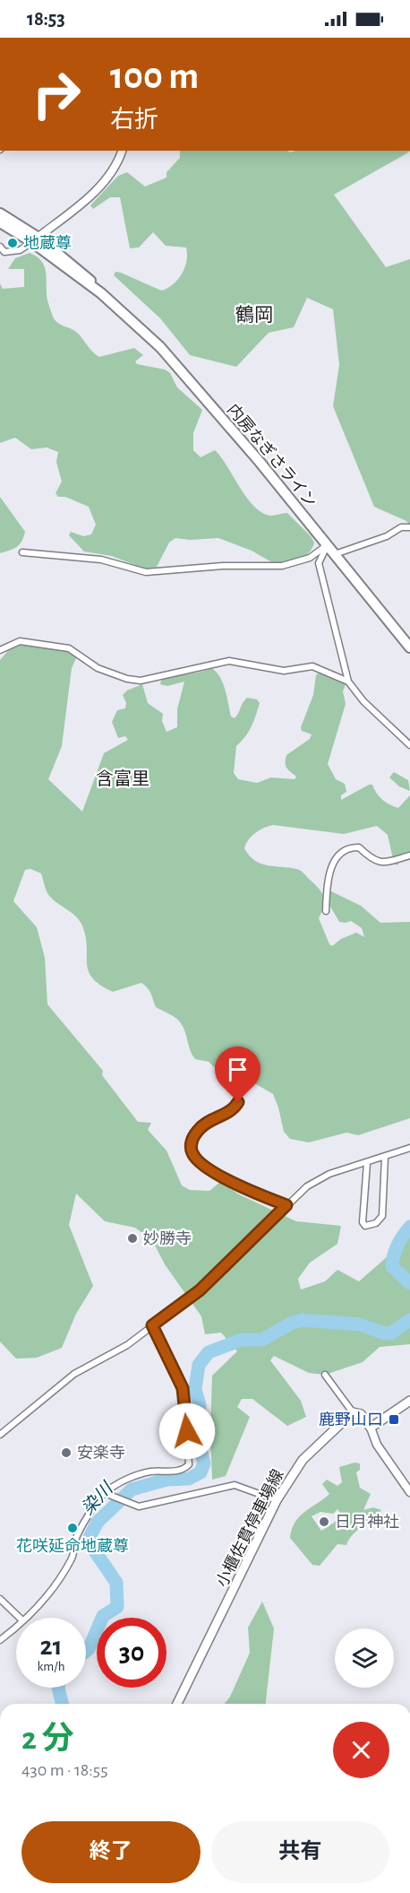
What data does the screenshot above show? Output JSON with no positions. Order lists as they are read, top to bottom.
{
  "streets": {
    "highway": ["内房なぎさライン"],
    "main road": ["小櫃佐貫停車場線"]
  },
  "districts": ["鶴岡", "含富里"],
  "water": ["染川"],
  "places": {
    "other": [
      "地蔵尊",
      "妙勝寺",
      "安楽寺",
      "日月神社",
      "花咲延命地蔵尊"
    ],
    "transit": ["鹿野山口"]
  },
  "page": {
    "status": "18:53",
    "turn": ["100 m", "右折"],
    "speed": "21 km/h",
    "limit": "30",
    "heading": ["2 分", "430 m · 18:55"],
    "buttons": ["終了", "共有"]
  }
}
